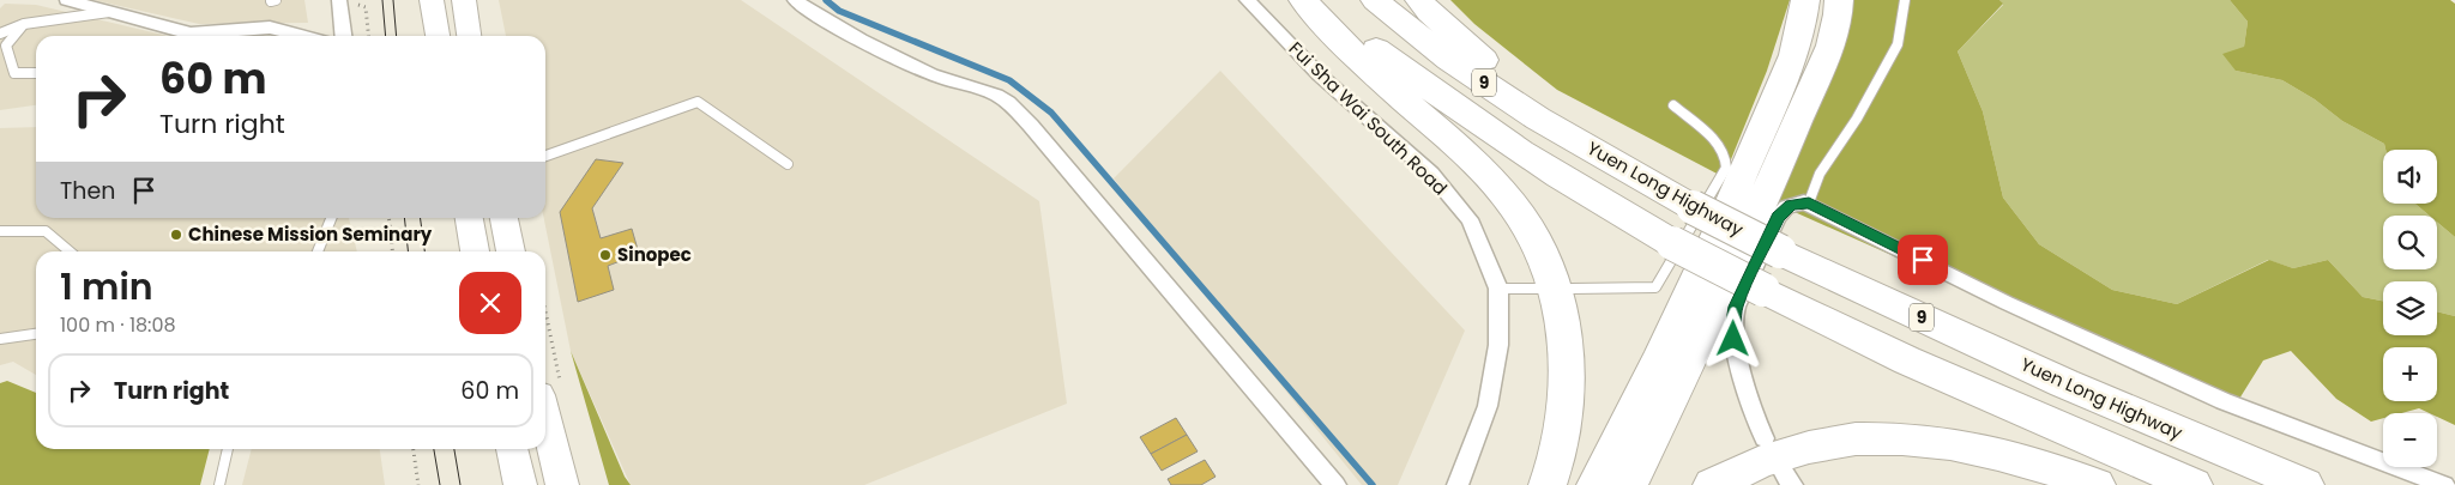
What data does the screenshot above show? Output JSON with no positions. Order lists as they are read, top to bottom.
{
  "streets": {
    "highway": ["9", "Yuen Long Highway"],
    "street": ["Fui Sha Wai South Road"]
  },
  "places": ["Chinese Mission Seminary", "Sinopec"],
  "page": {
    "turn": ["60 m", "Turn right"],
    "map_buttons": ["+", "−"],
    "then": "Then",
    "heading": ["1 min", "100 m · 18:08"],
    "list": [
      {
        "name": "Turn right",
        "value": "60 m"
      }
    ]
  }
}
